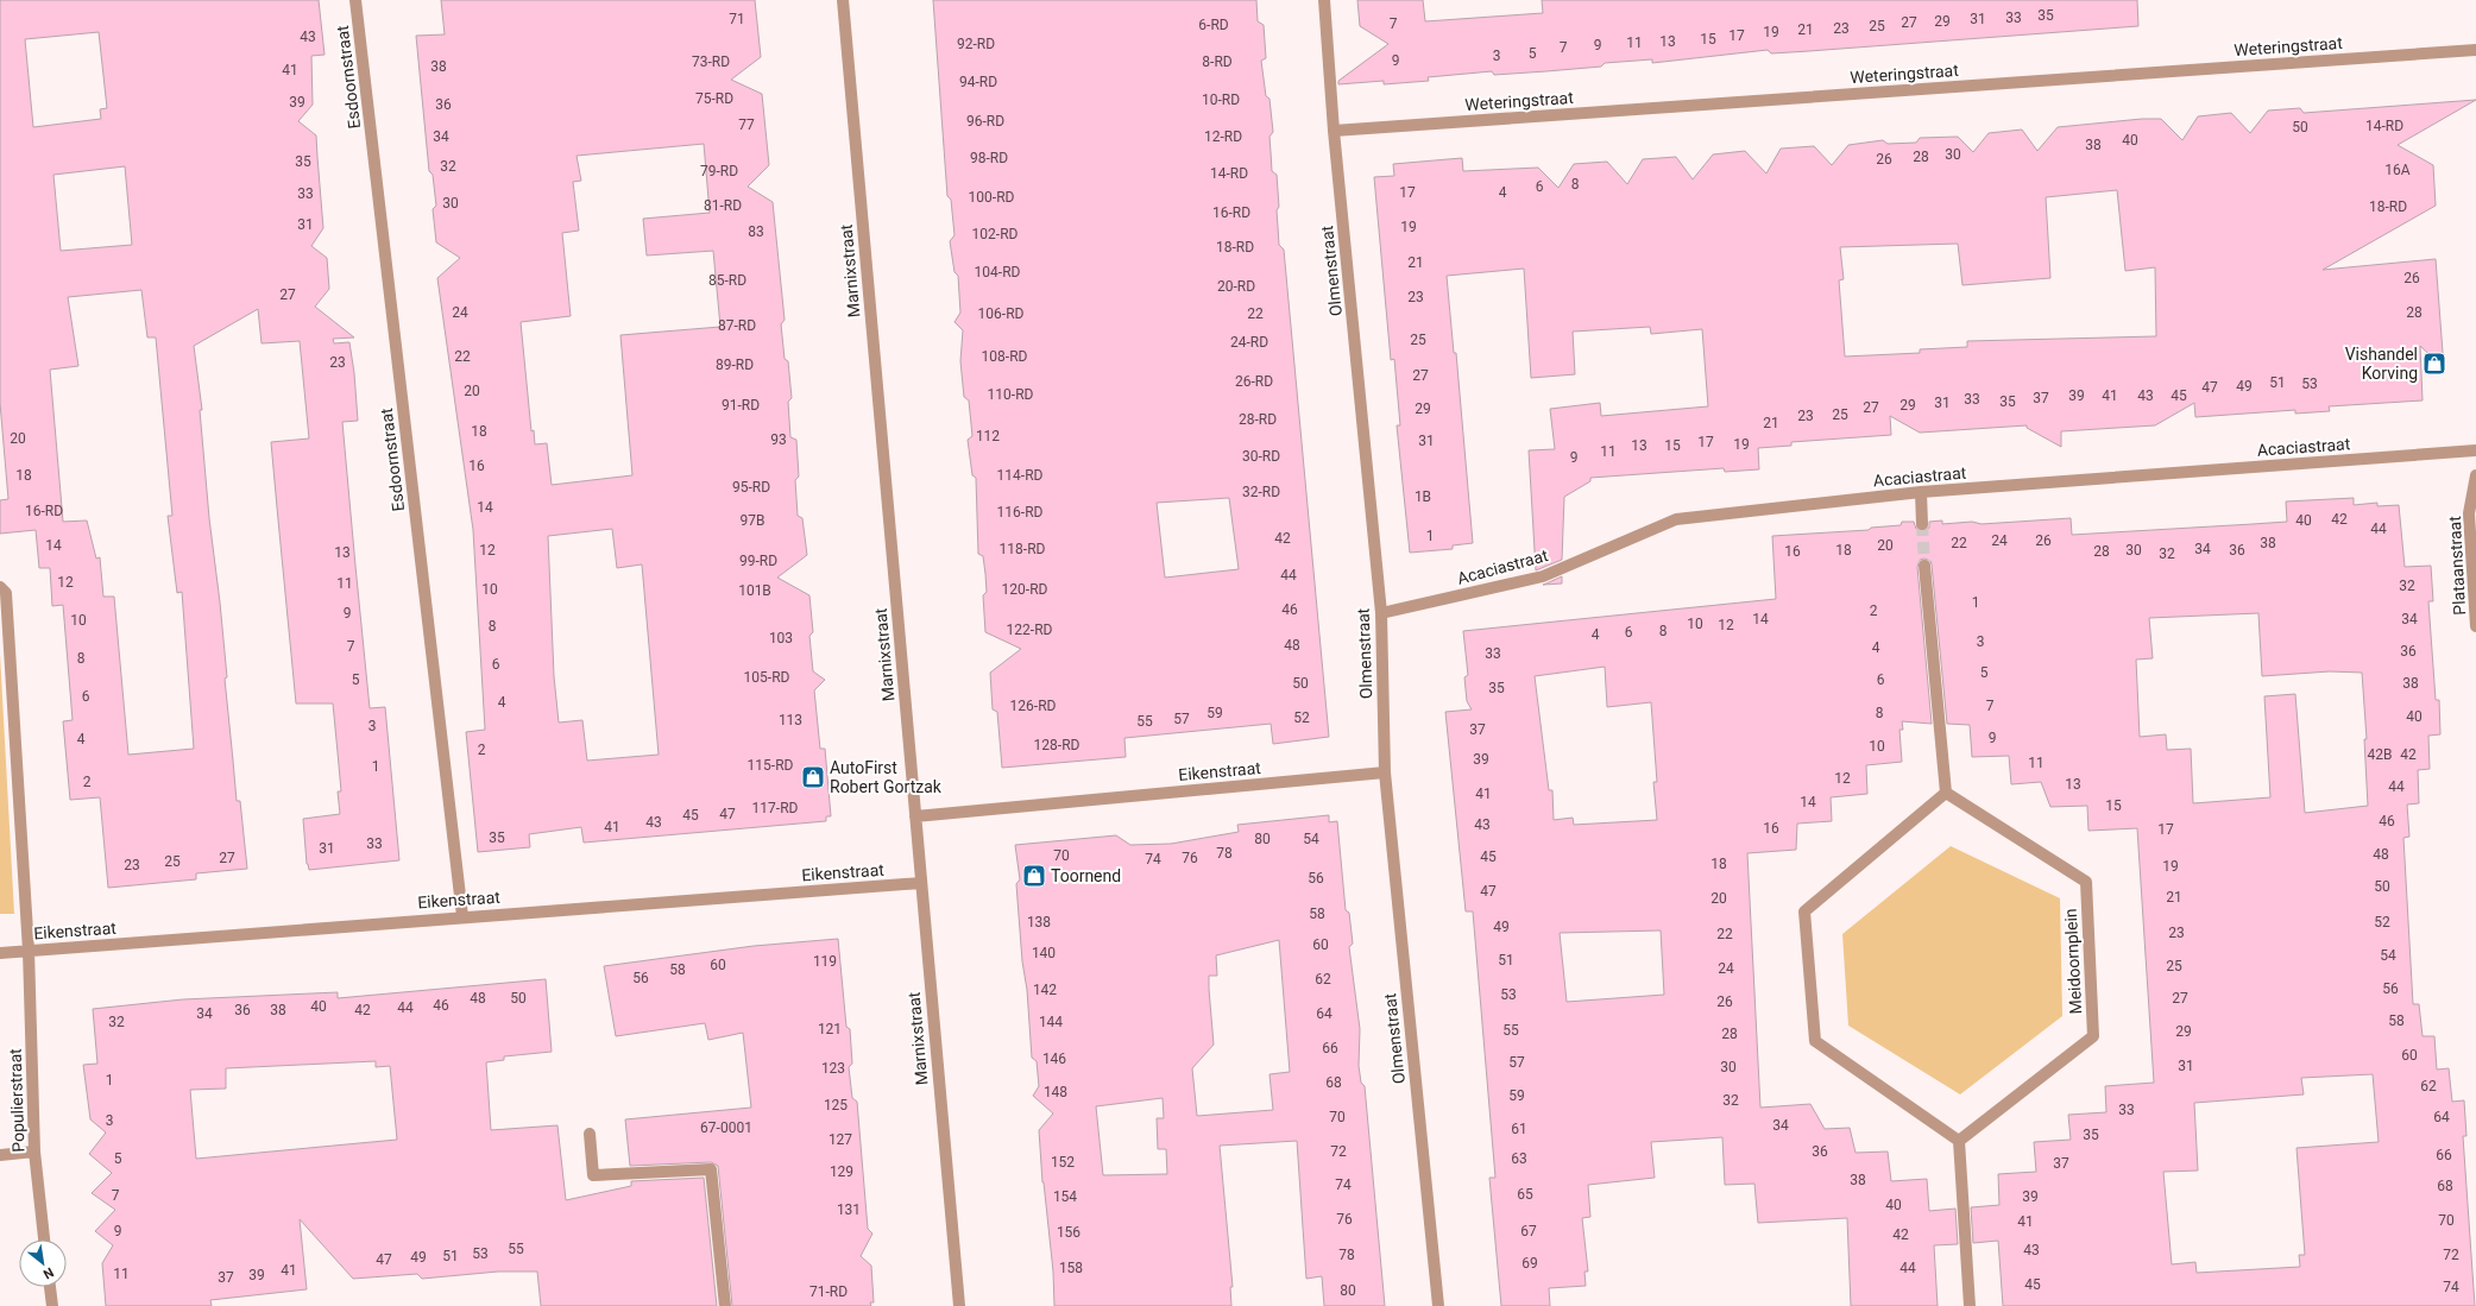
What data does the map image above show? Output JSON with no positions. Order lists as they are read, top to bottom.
{
  "streets": {
    "street": [
      "Weteringstraat",
      "Esdoornstraat",
      "Marnixstraat",
      "Olmenstraat",
      "Acaciastraat",
      "Plataanstraat",
      "Eikenstraat",
      "Meidoornplein",
      "Populierstraat"
    ]
  },
  "crossings": [
    ["Weteringstraat", "Olmenstraat"],
    ["Esdoornstraat", "Eikenstraat"],
    ["Marnixstraat", "Eikenstraat"],
    ["Olmenstraat", "Acaciastraat"],
    ["Olmenstraat", "Eikenstraat"],
    ["Eikenstraat", "Populierstraat"]
  ],
  "places": {
    "shop": ["Vishandel Korving", "AutoFirst Robert Gortzak", "Toornend"]
  },
  "house_numbers": [
    "35",
    "33",
    "71",
    "31",
    "29",
    "27",
    "7",
    "6-RD",
    "25",
    "23",
    "21",
    "19",
    "17",
    "43",
    "15",
    "13",
    "11",
    "92-RD",
    "9",
    "7",
    "5",
    "3",
    "9",
    "73-RD",
    "8-RD",
    "38",
    "41",
    "94-RD",
    "75-RD",
    "10-RD",
    "39",
    "36",
    "96-RD",
    "77",
    "14-RD",
    "50",
    "34",
    "12-RD",
    "40",
    "38",
    "30",
    "28",
    "98-RD",
    "26",
    "35",
    "32",
    "16A",
    "79-RD",
    "14-RD",
    "8",
    "6",
    "17",
    "4",
    "33",
    "100-RD",
    "30",
    "81-RD",
    "18-RD",
    "16-RD",
    "31",
    "19",
    "83",
    "102-RD",
    "18-RD",
    "21",
    "104-RD",
    "26",
    "85-RD",
    "20-RD",
    "27",
    "23",
    "24",
    "28",
    "106-RD",
    "22",
    "87-RD",
    "25",
    "24-RD",
    "22",
    "108-RD",
    "23",
    "89-RD",
    "27",
    "26-RD",
    "51",
    "53",
    "49",
    "47",
    "20",
    "110-RD",
    "39",
    "41",
    "43",
    "45",
    "37",
    "33",
    "35",
    "31",
    "91-RD",
    "29",
    "27",
    "29",
    "25",
    "23",
    "28-RD",
    "21",
    "18",
    "112",
    "20",
    "93",
    "31",
    "17",
    "19",
    "13",
    "15",
    "11",
    "30-RD",
    "9",
    "16",
    "18",
    "114-RD",
    "95-RD",
    "32-RD",
    "1B",
    "14",
    "16-RD",
    "116-RD",
    "42",
    "97B",
    "40",
    "44",
    "1",
    "42",
    "24",
    "26",
    "22",
    "38",
    "14",
    "20",
    "118-RD",
    "34",
    "12",
    "18",
    "30",
    "36",
    "16",
    "28",
    "13",
    "32",
    "99-RD",
    "44",
    "12",
    "11",
    "32",
    "10",
    "120-RD",
    "101B",
    "1",
    "46",
    "2",
    "9",
    "14",
    "34",
    "10",
    "10",
    "12",
    "8",
    "122-RD",
    "8",
    "6",
    "4",
    "103",
    "3",
    "48",
    "7",
    "4",
    "36",
    "33",
    "8",
    "6",
    "5",
    "105-RD",
    "5",
    "6",
    "50",
    "38",
    "35",
    "6",
    "4",
    "126-RD",
    "7",
    "59",
    "8",
    "40",
    "52",
    "57",
    "113",
    "55",
    "3",
    "37",
    "9",
    "4",
    "128-RD",
    "10",
    "2",
    "42B",
    "42",
    "39",
    "11",
    "115-RD",
    "1",
    "12",
    "2",
    "13",
    "44",
    "41",
    "14",
    "15",
    "117-RD",
    "47",
    "45",
    "46",
    "43",
    "43",
    "41",
    "16",
    "17",
    "35",
    "80",
    "54",
    "33",
    "31",
    "78",
    "48",
    "70",
    "45",
    "27",
    "76",
    "74",
    "25",
    "18",
    "23",
    "19",
    "56",
    "50",
    "47",
    "21",
    "20",
    "58",
    "138",
    "52",
    "49",
    "23",
    "22",
    "60",
    "140",
    "54",
    "51",
    "119",
    "60",
    "25",
    "24",
    "58",
    "56",
    "62",
    "56",
    "142",
    "53",
    "48",
    "50",
    "27",
    "26",
    "46",
    "40",
    "44",
    "36",
    "38",
    "42",
    "34",
    "64",
    "58",
    "32",
    "144",
    "121",
    "55",
    "29",
    "28",
    "66",
    "60",
    "146",
    "57",
    "31",
    "30",
    "123",
    "1",
    "68",
    "62",
    "148",
    "59",
    "32",
    "125",
    "33",
    "70",
    "64",
    "3",
    "34",
    "67-0001",
    "61",
    "35",
    "127",
    "72",
    "36",
    "66",
    "5",
    "63",
    "152",
    "37",
    "129",
    "38",
    "74",
    "68",
    "65",
    "7",
    "154",
    "39",
    "40",
    "131",
    "76",
    "70",
    "41",
    "9",
    "67",
    "156",
    "42",
    "55",
    "43",
    "53",
    "78",
    "72",
    "51",
    "49",
    "47",
    "69",
    "158",
    "44",
    "41",
    "11",
    "39",
    "37",
    "45",
    "74",
    "80",
    "71-RD"
  ],
  "north": "bottom right"
}
